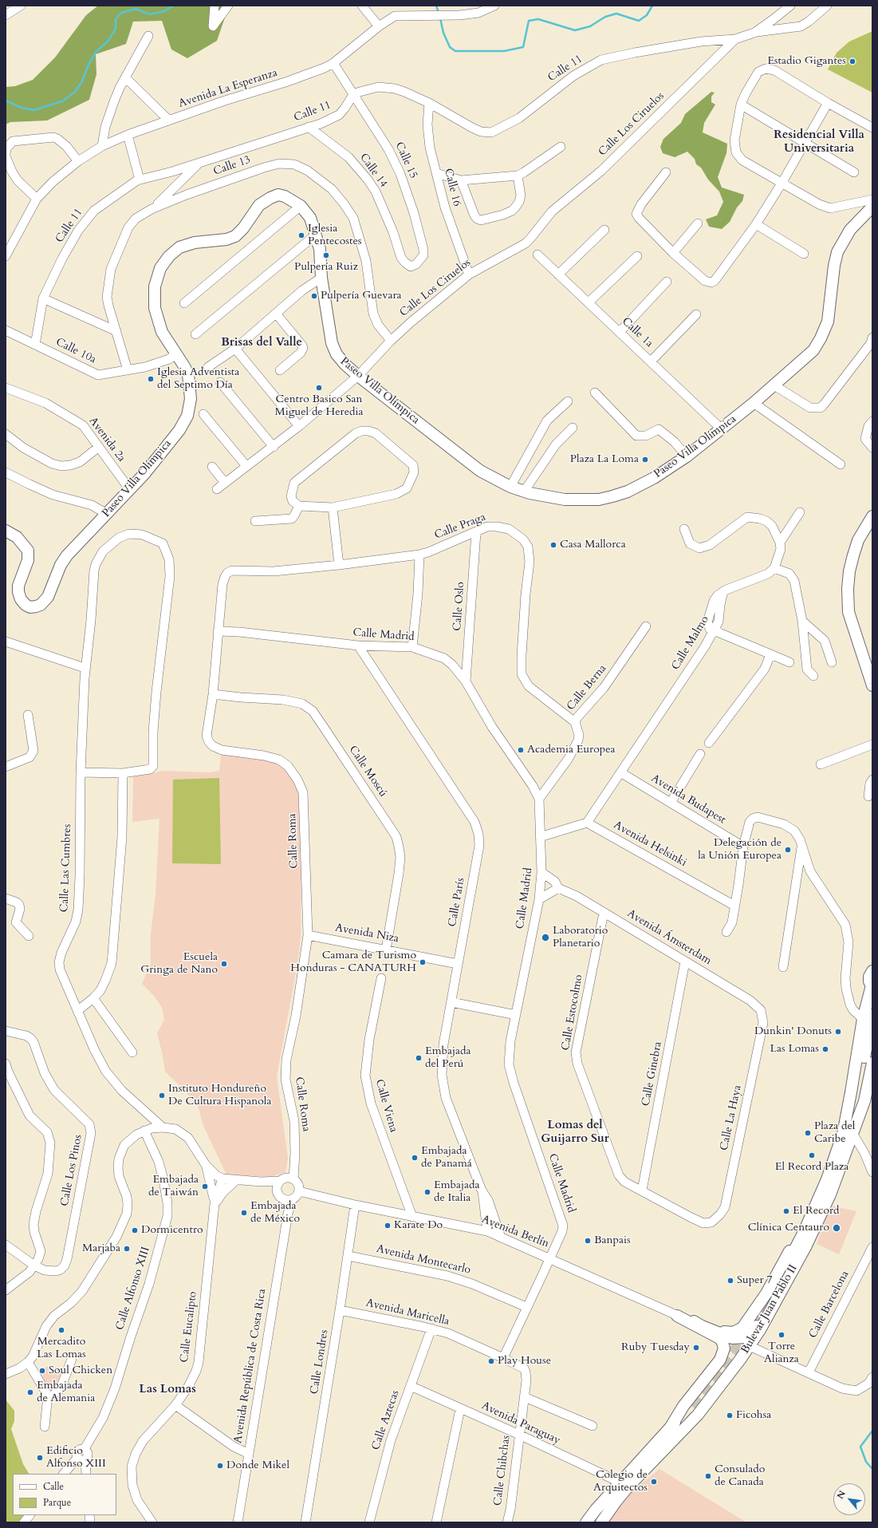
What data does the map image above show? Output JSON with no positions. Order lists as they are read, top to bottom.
{
  "streets": {
    "main road": ["Paseo Villa Olímpica", "Bulevar Juan Pablo II"],
    "street": [
      "Calle 11",
      "Avenida La Esperanza",
      "Calle Los Ciruelos",
      "Calle 15",
      "Calle 13",
      "Calle 14",
      "Calle 16",
      "Calle 1a",
      "Calle 10a",
      "Avenida 2a",
      "Calle Praga",
      "Calle Oslo",
      "Calle Madrid",
      "Calle Malmo",
      "Calle Berna",
      "Calle Moscú",
      "Avenida Budapest",
      "Calle Roma",
      "Avenida Helsinki",
      "Calle Las Cumbres",
      "Calle París",
      "Avenida Niza",
      "Avenida Ámsterdam",
      "Calle Estocolmo",
      "Calle Ginebra",
      "Calle Viena",
      "Calle La Haya",
      "Calle Los Pinos",
      "Avenida Berlín",
      "Avenida Montecarlo",
      "Calle Alfonso XIII",
      "Calle Barcelona",
      "Avenida Maricella",
      "Calle Eucalipto",
      "Calle Londres",
      "Avenida República de Costa Rica",
      "Calle Aztecas",
      "Avenida Paraguay",
      "Calle Chibchas"
    ]
  },
  "crossings": [
    ["Calle 11", "Calle Los Ciruelos"],
    ["Calle 11", "Calle 15"],
    ["Calle 11", "Calle 14"],
    ["Calle 11", "Calle 16"],
    ["Calle 11", "Calle 10a"],
    ["Avenida La Esperanza", "Calle 15"],
    ["Calle Los Ciruelos", "Calle 13"],
    ["Calle Los Ciruelos", "Calle 16"],
    ["Calle Los Ciruelos", "Paseo Villa Olímpica"],
    ["Calle 15", "Calle 14"],
    ["Calle 13", "Calle 10a"],
    ["Calle 1a", "Paseo Villa Olímpica"],
    ["Calle 10a", "Paseo Villa Olímpica"],
    ["Paseo Villa Olímpica", "Avenida 2a"],
    ["Calle Praga", "Calle Oslo"],
    ["Calle Praga", "Calle Berna"],
    ["Calle Praga", "Calle Roma"],
    ["Calle Oslo", "Calle Madrid"],
    ["Calle Madrid", "Calle Berna"],
    ["Calle Madrid", "Calle Roma"],
    ["Calle Madrid", "Calle París"],
    ["Calle Madrid", "Avenida Ámsterdam"],
    ["Calle Madrid", "Avenida Berlín"],
    ["Calle Madrid", "Avenida Montecarlo"],
    ["Calle Madrid", "Avenida Maricella"],
    ["Calle Madrid", "Calle Chibchas"],
    ["Calle Malmo", "Avenida Budapest"],
    ["Calle Malmo", "Avenida Helsinki"],
    ["Calle Moscú", "Calle Roma"],
    ["Calle Moscú", "Avenida Niza"],
    ["Calle Roma", "Avenida Niza"],
    ["Calle Roma", "Avenida Berlín"],
    ["Calle Roma", "Avenida República de Costa Rica"],
    ["Calle París", "Avenida Niza"],
    ["Calle París", "Avenida Berlín"],
    ["Avenida Ámsterdam", "Calle Estocolmo"],
    ["Avenida Ámsterdam", "Calle Ginebra"],
    ["Avenida Ámsterdam", "Calle La Haya"],
    ["Calle Estocolmo", "Calle Ginebra"],
    ["Calle Estocolmo", "Calle La Haya"],
    ["Calle Viena", "Avenida Berlín"],
    ["Avenida Berlín", "Calle Londres"],
    ["Avenida Berlín", "Avenida República de Costa Rica"],
    ["Avenida Montecarlo", "Calle Londres"],
    ["Bulevar Juan Pablo II", "Avenida Paraguay"],
    ["Avenida Maricella", "Calle Londres"],
    ["Avenida Maricella", "Calle Aztecas"],
    ["Avenida Maricella", "Calle Chibchas"],
    ["Calle Aztecas", "Avenida Paraguay"],
    ["Avenida Paraguay", "Calle Chibchas"]
  ],
  "districts": [
    "Residencial Villa Universitaria",
    "Brisas del Valle",
    "Lomas del Guijarro Sur",
    "Las Lomas"
  ],
  "places": [
    "Estadio Gigantes",
    "Iglesia Pentecostes",
    "Pulpería Ruiz",
    "Pulpería Guevara",
    "Iglesia Adventista del Septimo Día",
    "Centro Basico San Miguel de Heredia",
    "Plaza La Loma",
    "Casa Mallorca",
    "Academia Europea",
    "Delegación de la Unión Europea",
    "Laboratorio Planetario",
    "Camara de Turismo Honduras - CANATURH",
    "Escuela Gringa de Nano",
    "Dunkin' Donuts",
    "Las Lomas",
    "Embajada del Perú",
    "Instituto Hondureño De Cultura Hispanola",
    "Plaza del Caribe",
    "El Record Plaza",
    "Embajada de Panamá",
    "Embajada de Taiwán",
    "Embajada de Italia",
    "El Record",
    "Embajada de México",
    "Karate Do",
    "Clínica Centauro",
    "Dormicentro",
    "Banpais",
    "Marjaba",
    "Super 7",
    "Mercadito Las Lomas",
    "Torre Alianza",
    "Ruby Tuesday",
    "Play House",
    "Soul Chicken",
    "Embajada de Alemania",
    "Ficohsa",
    "Edificio Alfonso XIII",
    "Donde Mikel",
    "Consulado de Canada",
    "Colegio de Arquitectos"
  ],
  "legend": ["Calle", "Parque"],
  "north": "top left"
}
